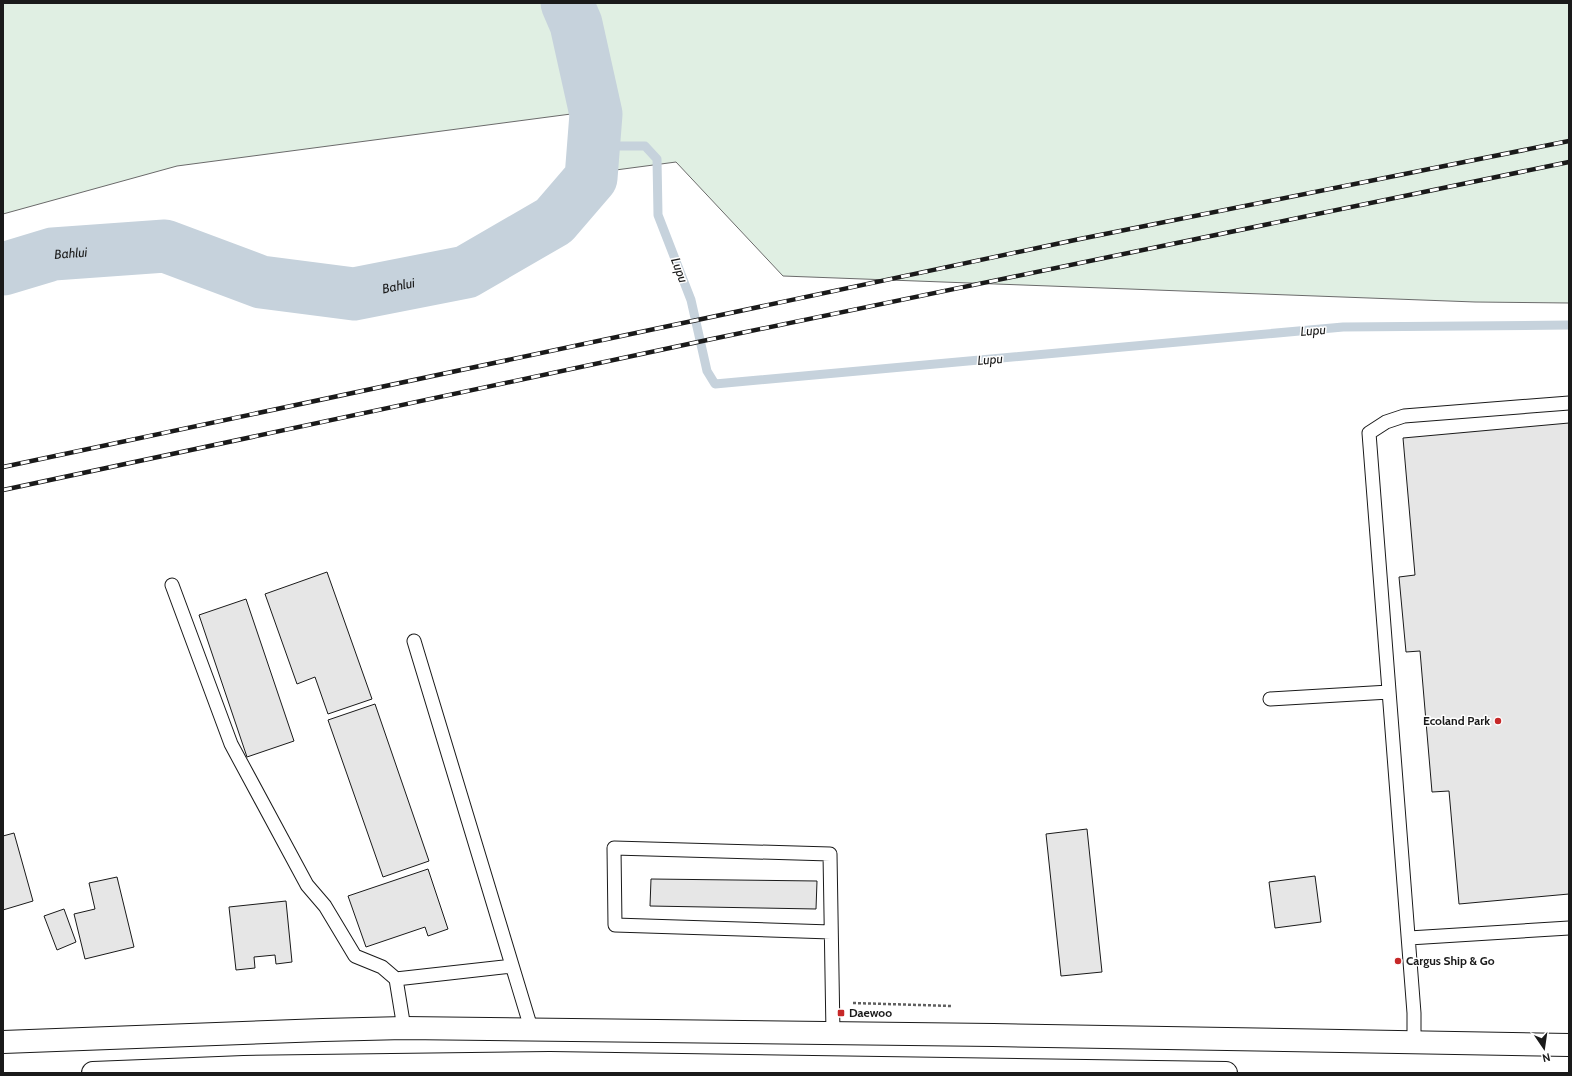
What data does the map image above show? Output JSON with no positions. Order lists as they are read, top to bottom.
{
  "water": ["Bahlui", "Lupu"],
  "places": {
    "other": ["Ecoland Park", "Cargus Ship & Go"],
    "transit": ["Daewoo"]
  },
  "north": "bottom"
}
